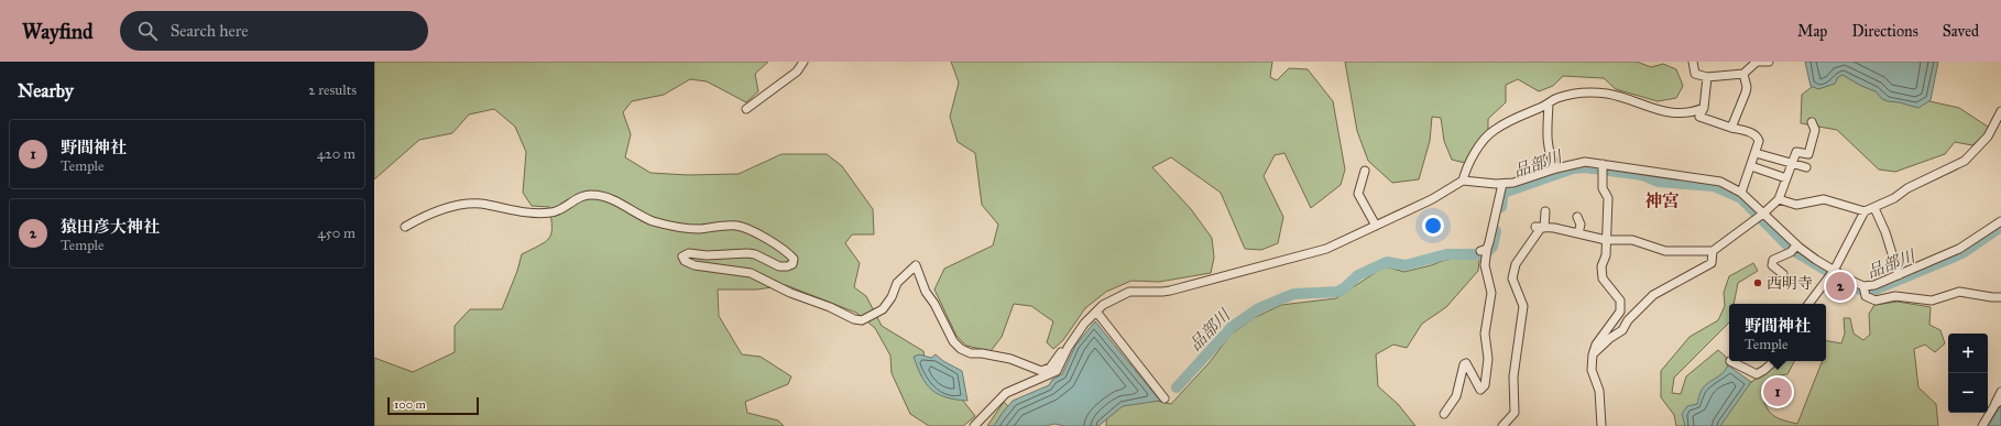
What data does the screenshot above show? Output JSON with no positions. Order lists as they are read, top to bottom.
{
  "districts": ["神宮"],
  "water": ["品部川"],
  "places": ["西明寺"],
  "scale_bar": "100 m",
  "page": {
    "header": "Wayfind",
    "search": "Search here",
    "nav": ["Map", "Directions", "Saved"],
    "heading": ["Nearby", "2 results"],
    "list": [
      {
        "mark": "1",
        "name": "野間神社",
        "note": "Temple",
        "value": "420 m"
      },
      {
        "mark": "2",
        "name": "猿田彦大神社",
        "note": "Temple",
        "value": "450 m"
      }
    ],
    "pins": ["2", "1"],
    "popup": ["野間神社", "Temple"],
    "map_buttons": ["+", "−"],
    "scale": "100 m"
  }
}
